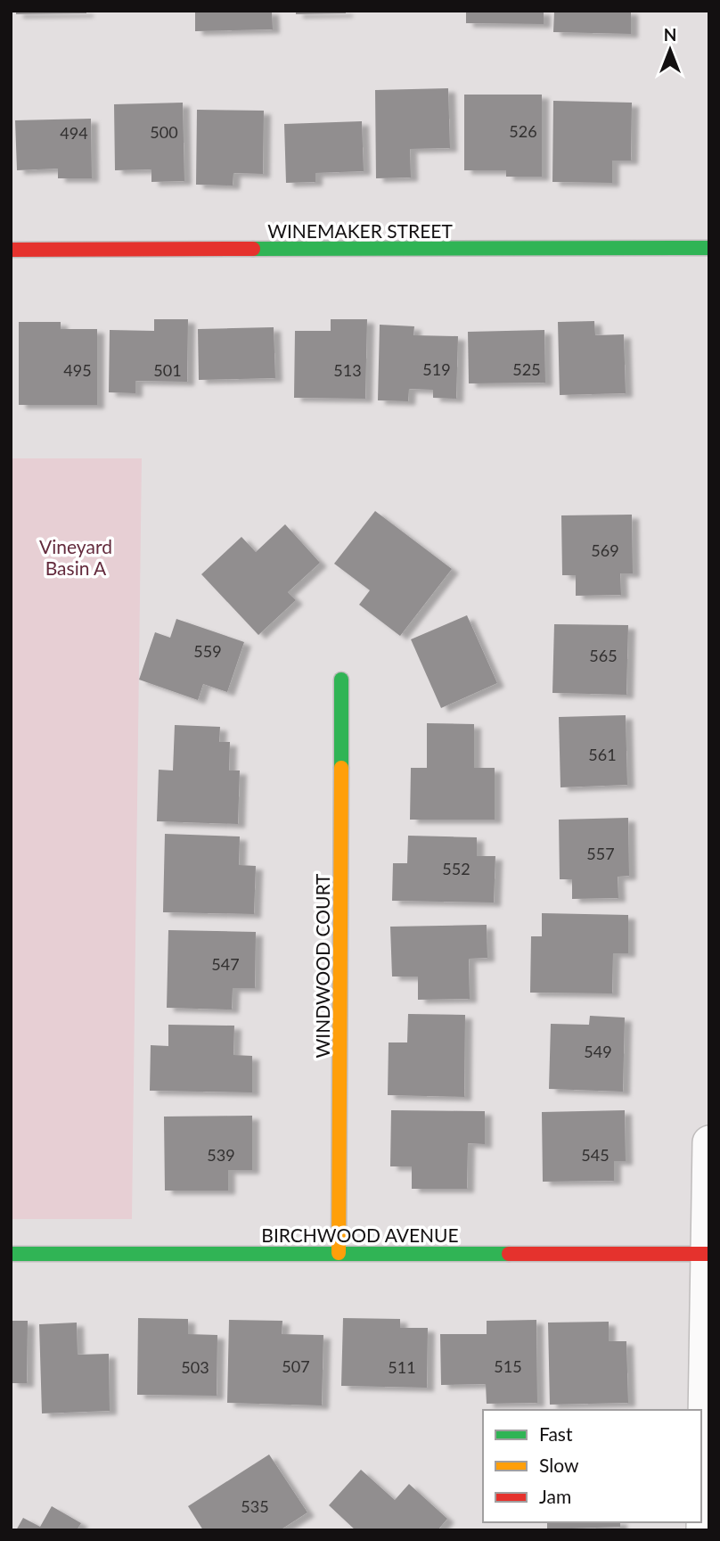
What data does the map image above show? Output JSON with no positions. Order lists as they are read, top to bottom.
{
  "streets": {
    "street": ["WINEMAKER STREET", "WINDWOOD COURT", "BIRCHWOOD AVENUE"]
  },
  "crossings": [
    ["WINDWOOD COURT", "BIRCHWOOD AVENUE"]
  ],
  "parks": ["Vineyard Basin A"],
  "house_numbers": [
    "526",
    "500",
    "494",
    "519",
    "525",
    "495",
    "501",
    "513",
    "569",
    "559",
    "565",
    "561",
    "557",
    "552",
    "547",
    "549",
    "539",
    "545",
    "507",
    "515",
    "503",
    "511",
    "535"
  ],
  "legend": ["Fast", "Slow", "Jam"],
  "north": "top"
}
